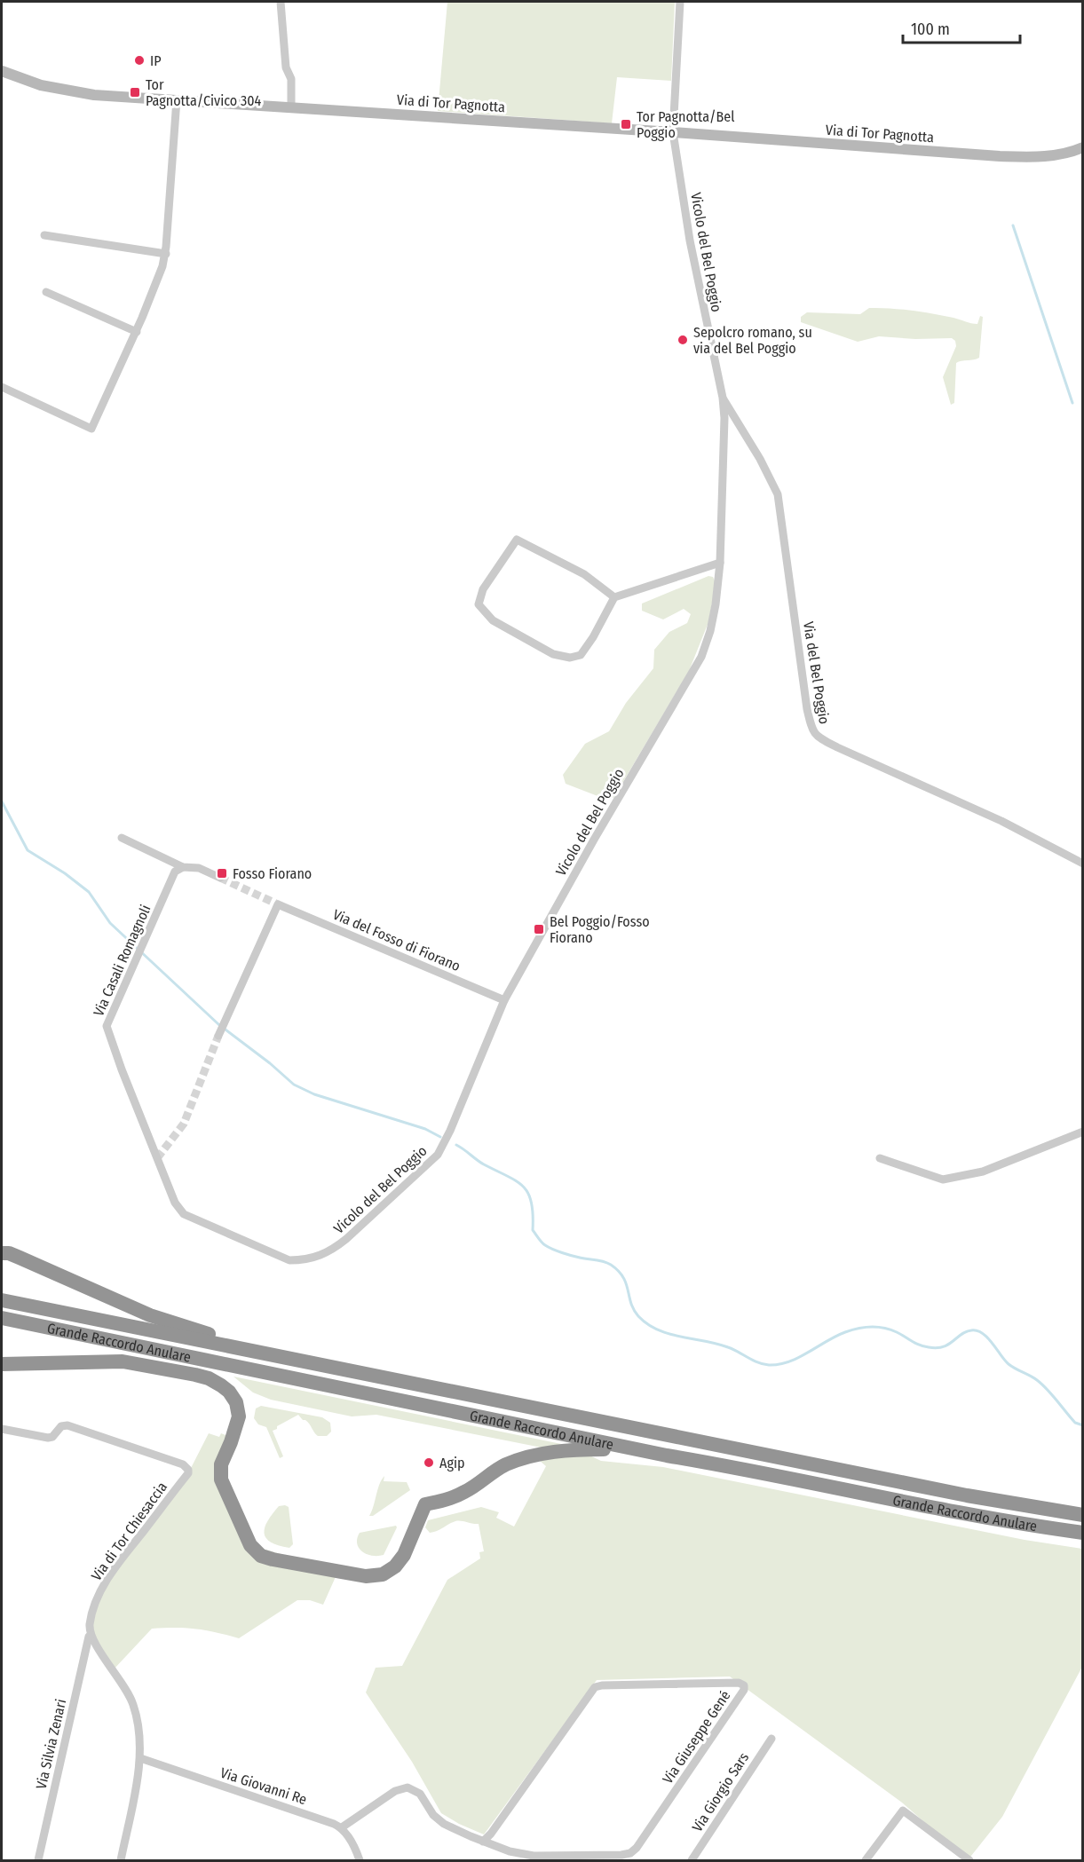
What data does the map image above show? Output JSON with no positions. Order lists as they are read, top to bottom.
{
  "streets": {
    "highway": ["Grande Raccordo Anulare"],
    "street": [
      "Via di Tor Pagnotta",
      "Vicolo del Bel Poggio",
      "Via del Bel Poggio",
      "Via del Fosso di Fiorano",
      "Via Casali Romagnoli",
      "Via di Tor Chiesaccia",
      "Via Giuseppe Gené",
      "Via Silvia Zenari",
      "Via Giovanni Re",
      "Via Giorgio Sars"
    ]
  },
  "crossings": [
    ["Via di Tor Pagnotta", "Vicolo del Bel Poggio"],
    ["Vicolo del Bel Poggio", "Via del Bel Poggio"],
    ["Vicolo del Bel Poggio", "Via del Fosso di Fiorano"],
    ["Vicolo del Bel Poggio", "Via Casali Romagnoli"],
    ["Via di Tor Chiesaccia", "Via Silvia Zenari"],
    ["Via Giuseppe Gené", "Via Giovanni Re"]
  ],
  "places": {
    "other": ["IP", "Sepolcro romano, su via del Bel Poggio", "Agip"],
    "transit": [
      "Tor Pagnotta/Civico 304",
      "Tor Pagnotta/Bel Poggio",
      "Fosso Fiorano",
      "Bel Poggio/Fosso Fiorano"
    ]
  },
  "scale_bar": "100 m"
}
